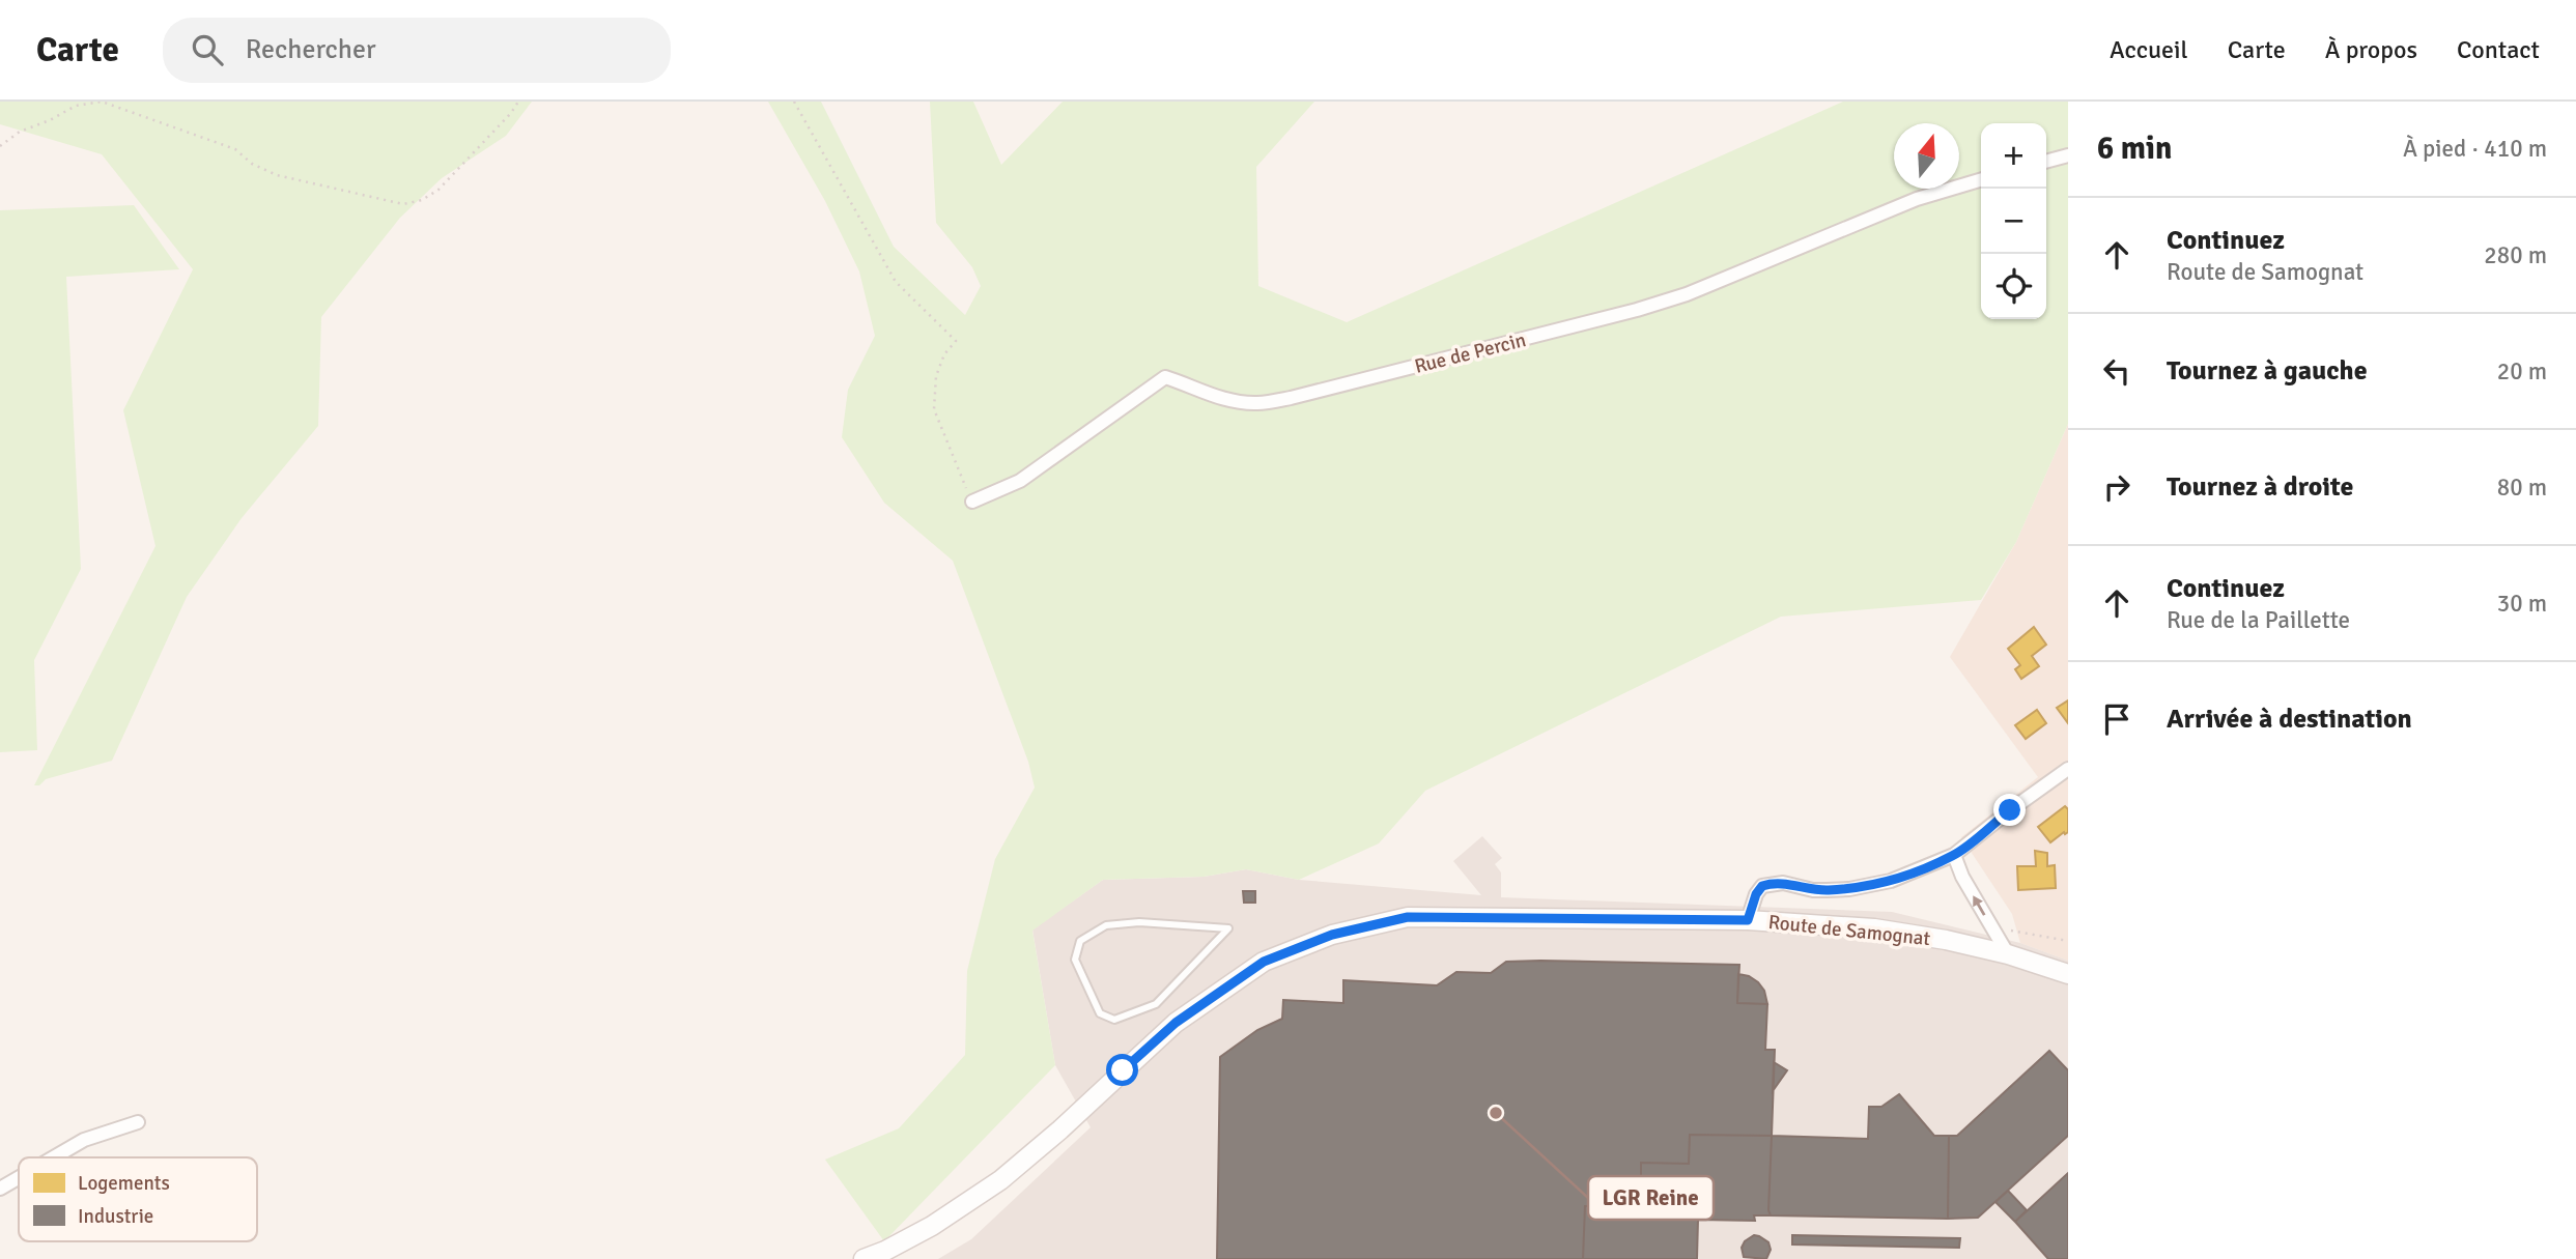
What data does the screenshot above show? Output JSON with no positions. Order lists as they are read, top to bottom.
{
  "streets": {
    "main road": ["Route de Samognat"],
    "street": ["Rue de Percin"]
  },
  "places": ["LGR Reine"],
  "legend": ["Logements", "Industrie"],
  "north": "top",
  "page": {
    "header": "Carte",
    "search": "Rechercher",
    "nav": [
      "Accueil",
      "Carte",
      "À propos",
      "Contact"
    ],
    "heading": ["6 min", "À pied · 410 m"],
    "map_buttons": ["+", "−"],
    "list": [
      ["Continuez", "Route de Samognat", "280 m"],
      ["Tournez à gauche", "20 m"],
      ["Tournez à droite", "80 m"],
      ["Continuez", "Rue de la Paillette", "30 m"],
      "Arrivée à destination"
    ]
  }
}
